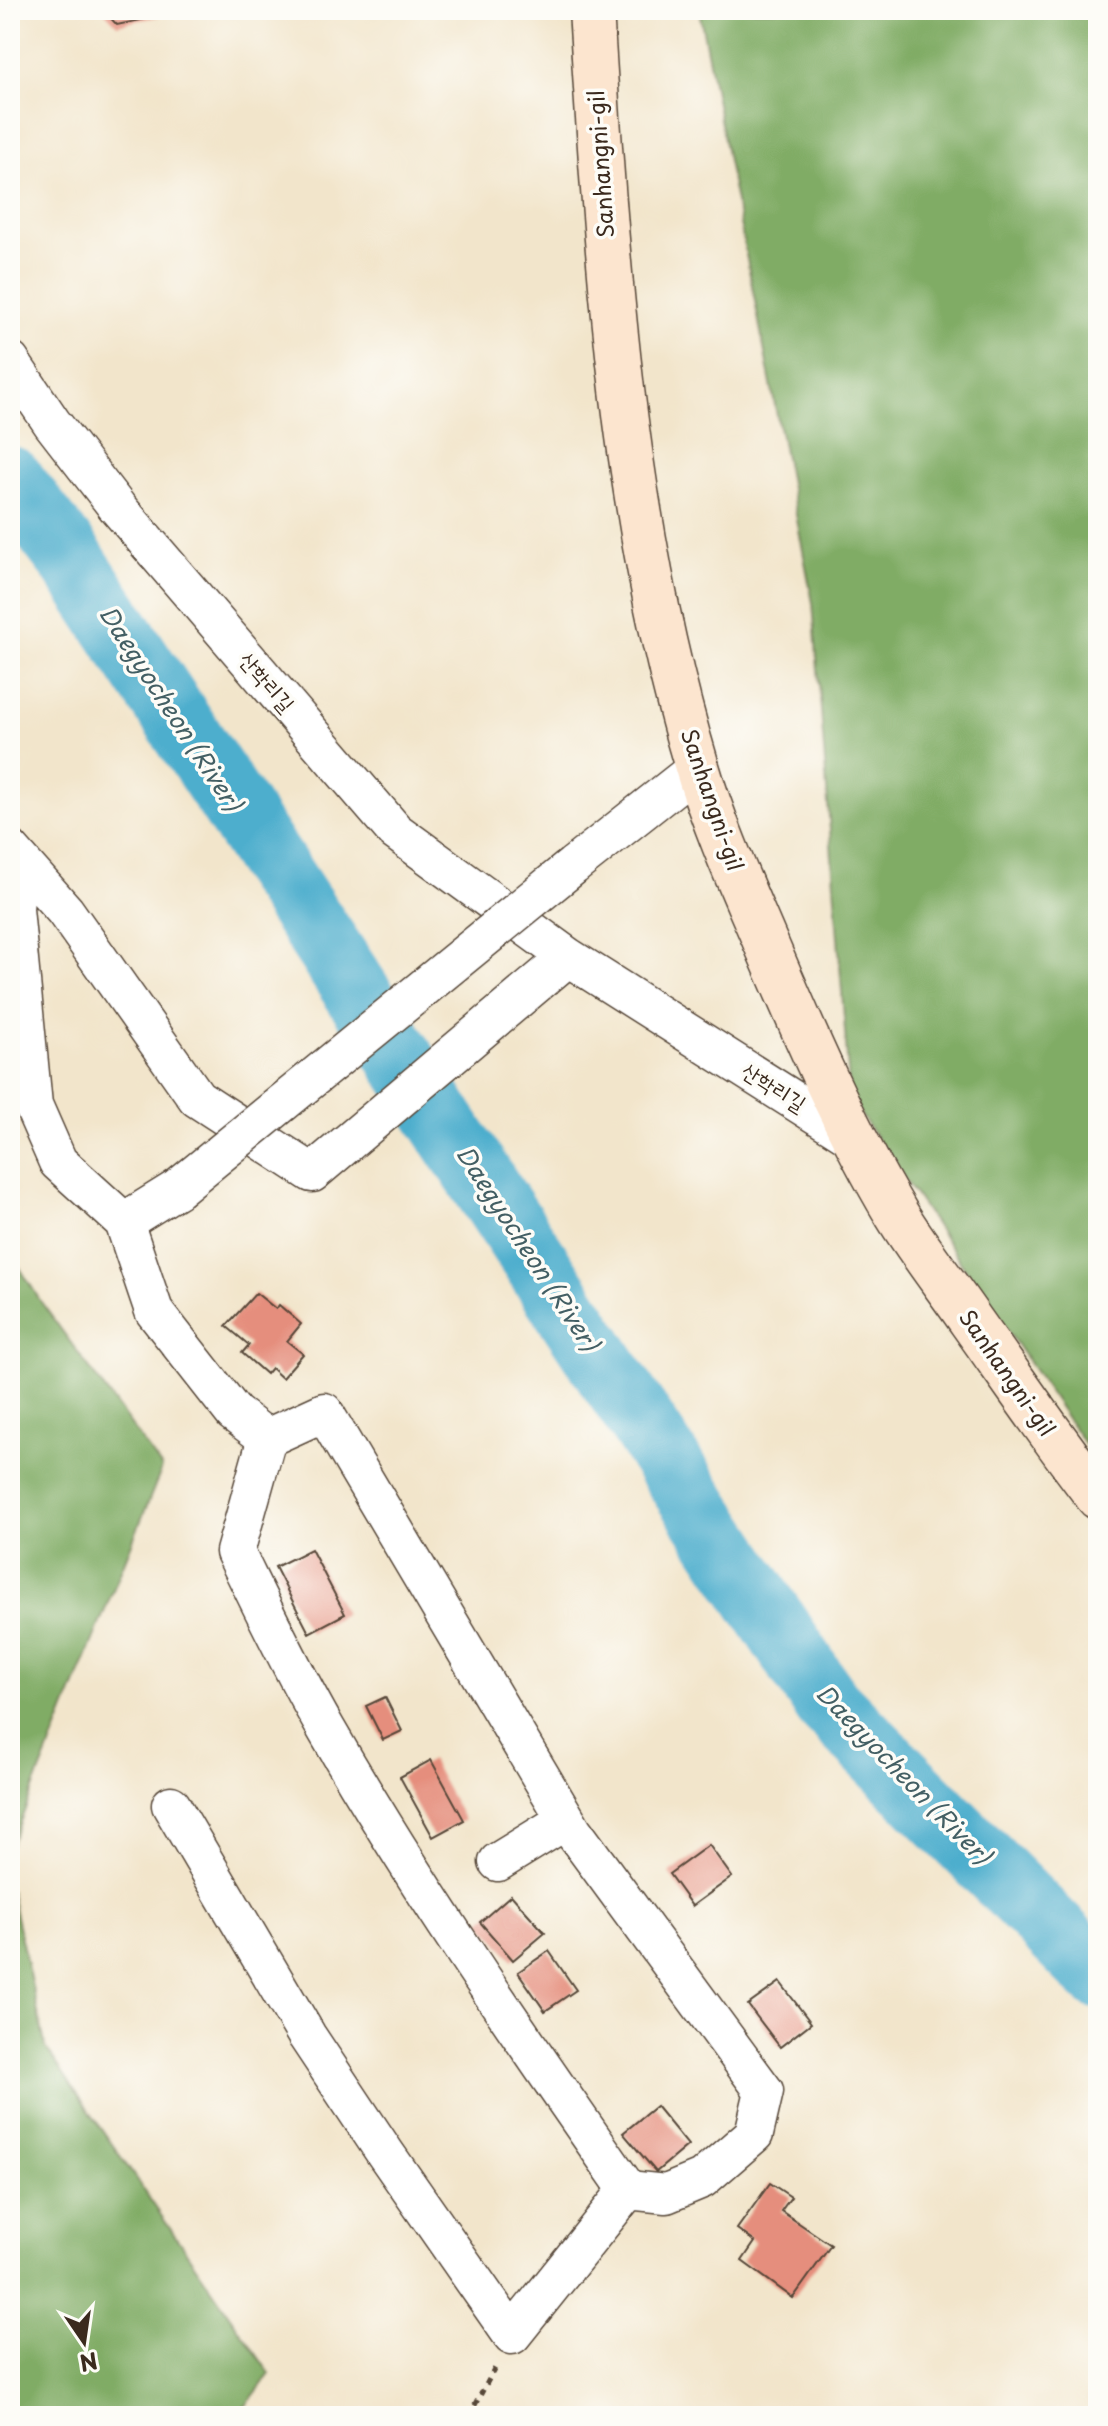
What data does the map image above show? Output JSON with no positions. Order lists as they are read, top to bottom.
{
  "streets": {
    "main road": ["Sanhangni-gil"],
    "street": ["산학리길"]
  },
  "crossings": [
    ["Sanhangni-gil", "산학리길"]
  ],
  "water": ["Daegyocheon (River)"],
  "north": "bottom"
}
